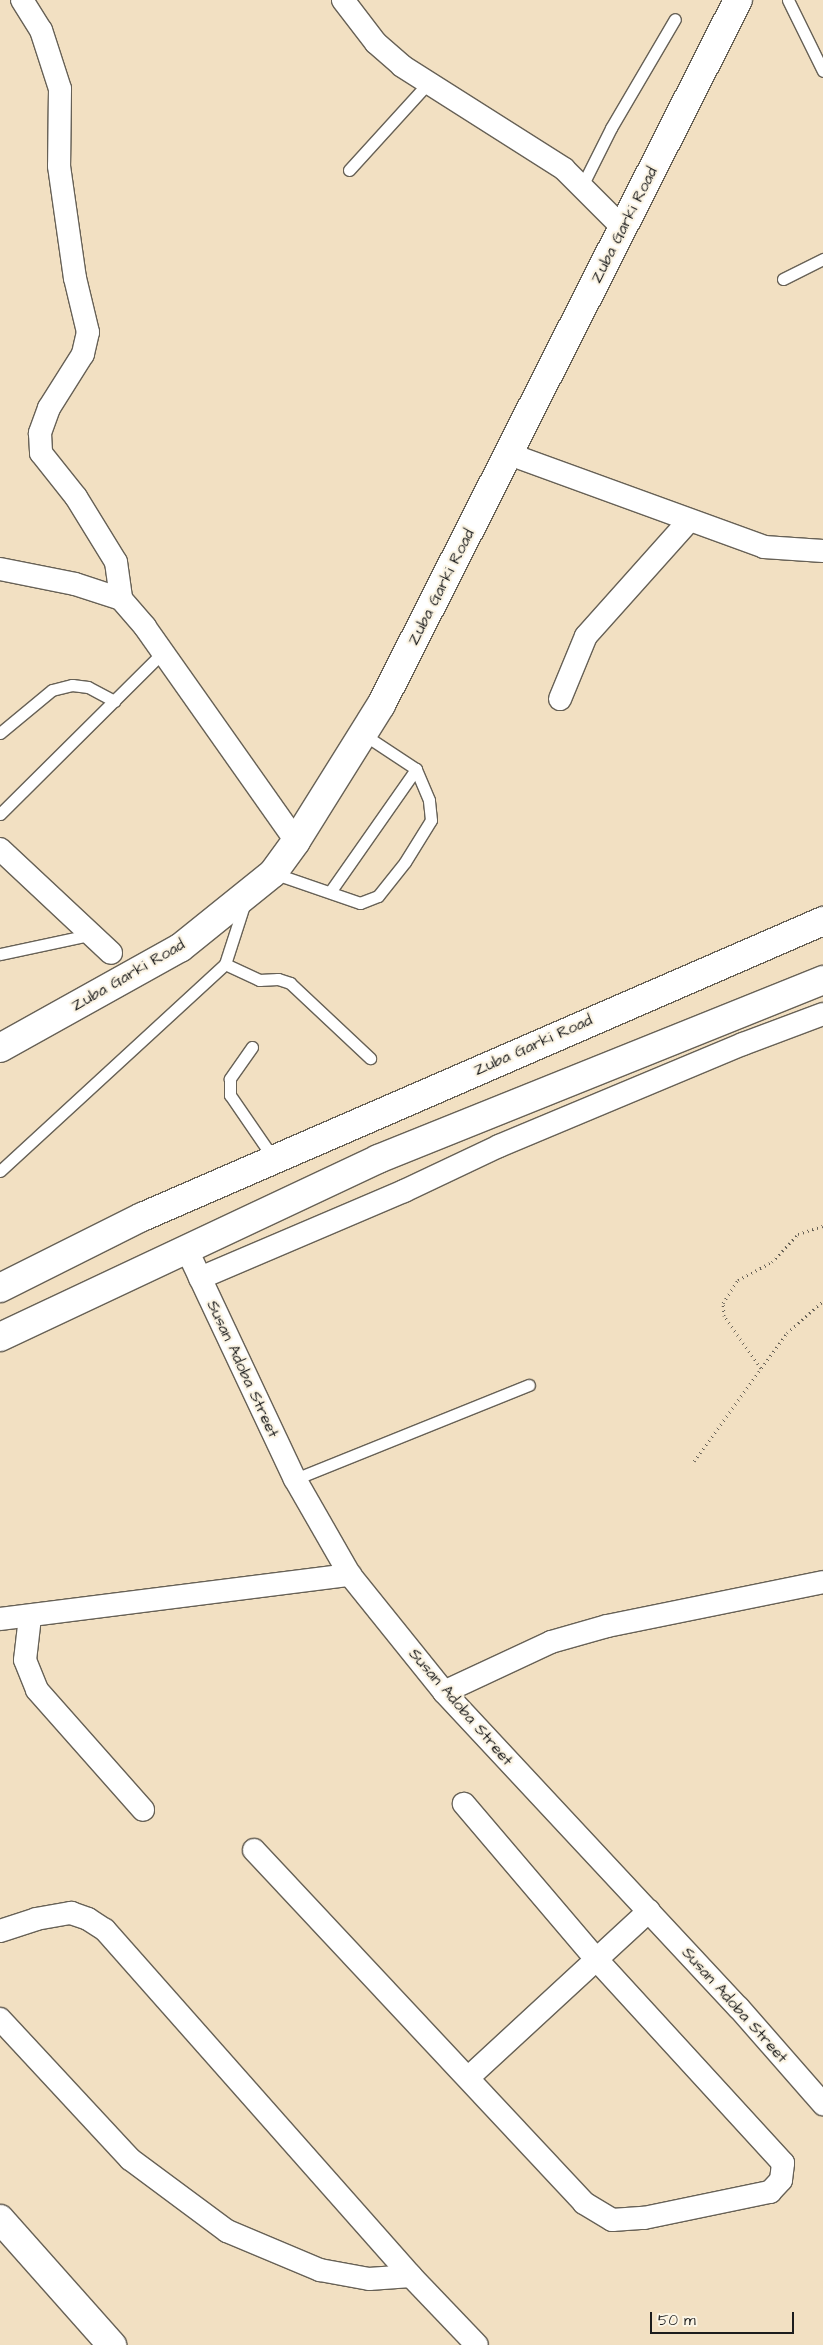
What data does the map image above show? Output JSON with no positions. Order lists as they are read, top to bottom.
{
  "streets": {
    "main road": ["Zuba Garki Road"],
    "street": ["Susan Adoba Street"]
  },
  "scale_bar": "50 m"
}
